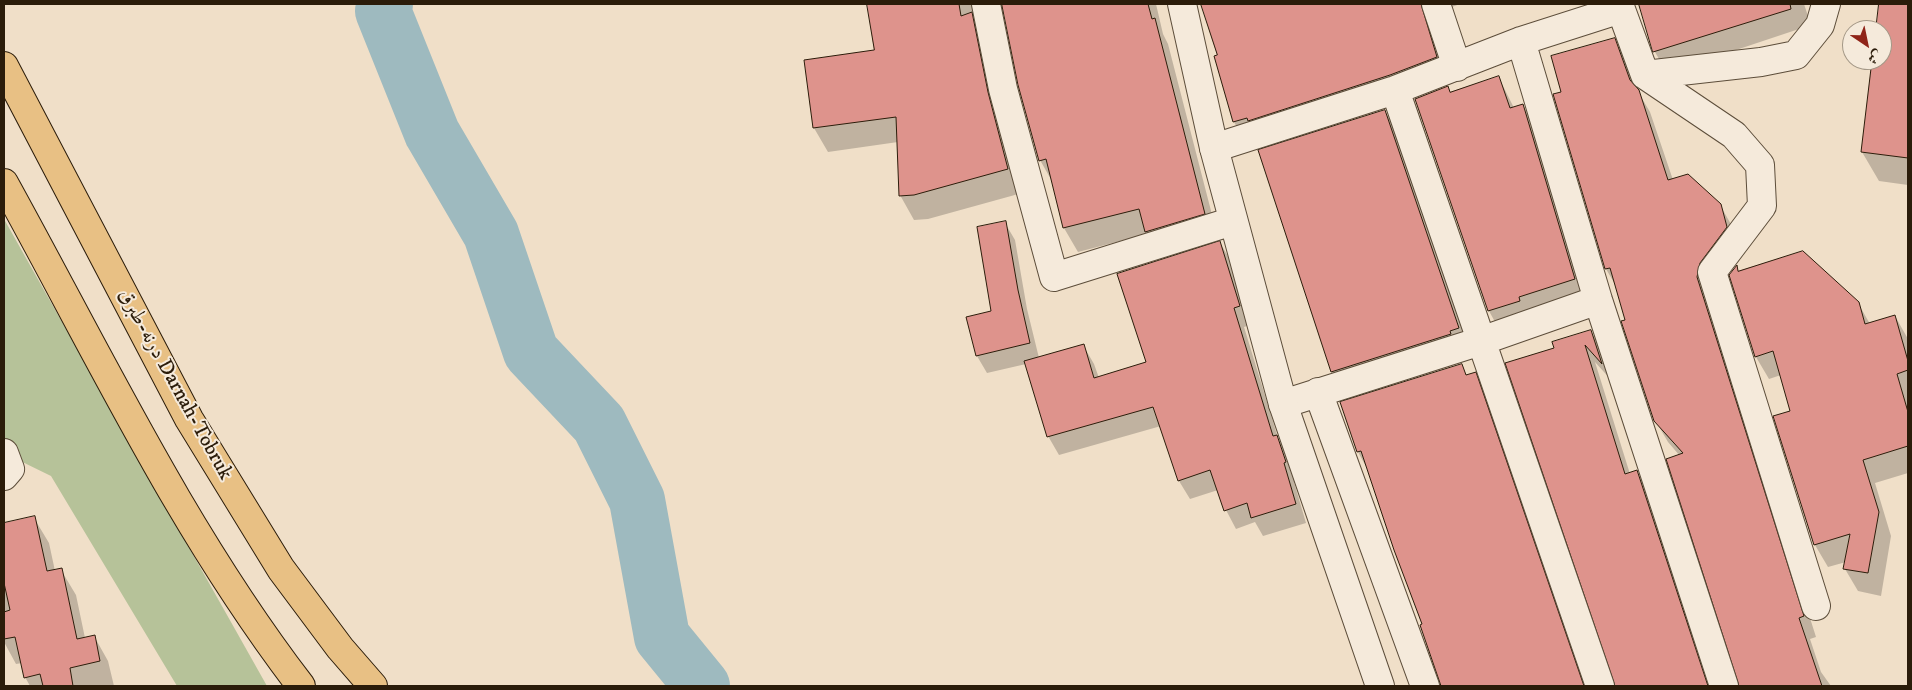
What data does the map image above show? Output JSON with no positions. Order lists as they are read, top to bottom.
{
  "streets": {
    "highway": ["درنه-طبرق Darnah-Tobruk"]
  },
  "north": "bottom right"
}
